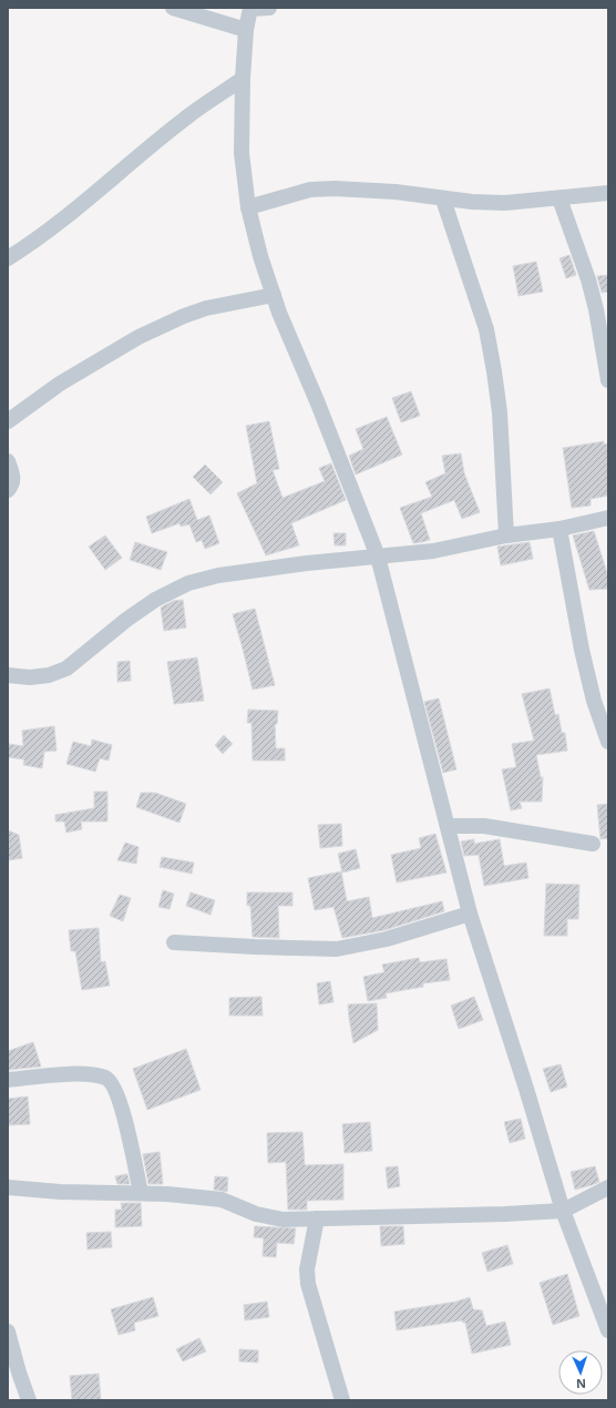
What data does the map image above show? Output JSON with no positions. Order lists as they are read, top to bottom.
{
  "north": "bottom"
}
